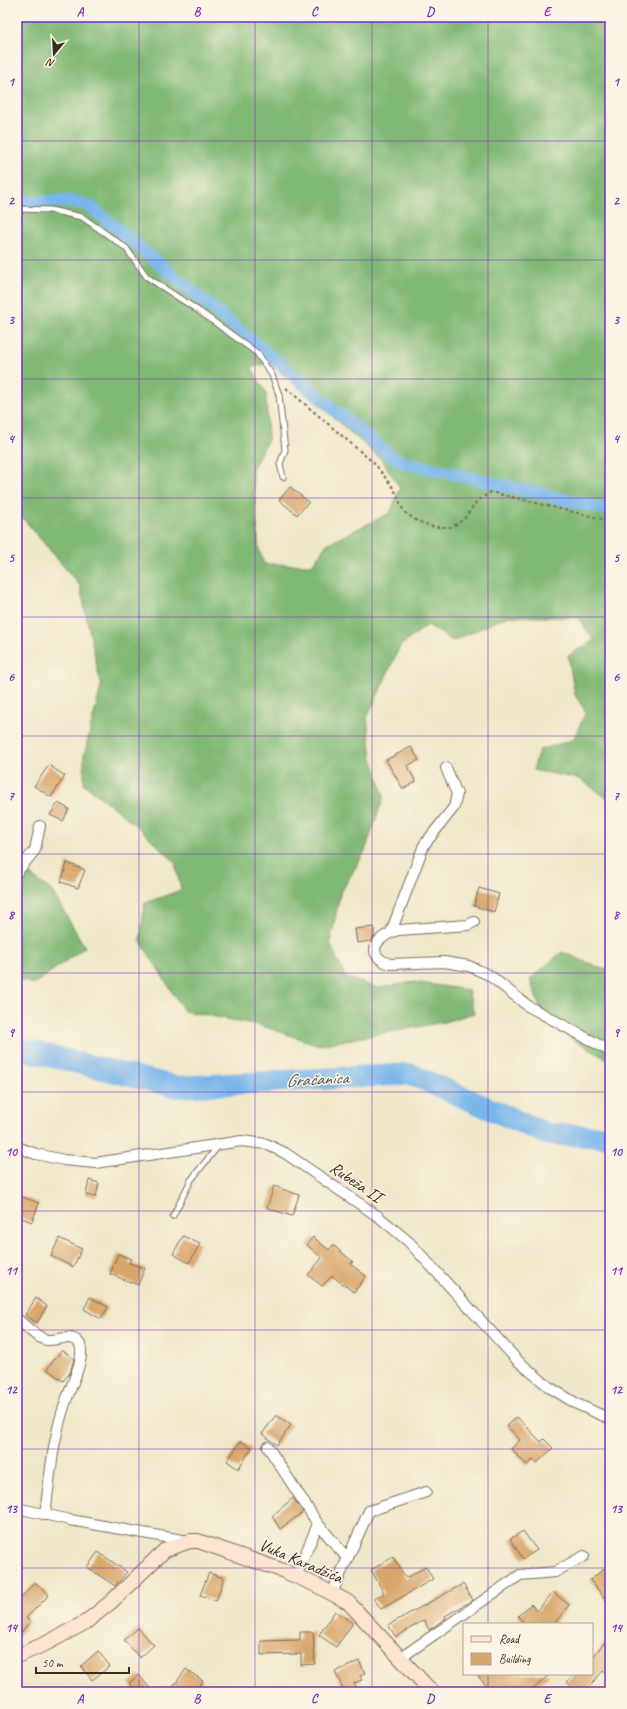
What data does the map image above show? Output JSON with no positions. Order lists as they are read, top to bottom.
{
  "streets": {
    "street": ["Rubeža II", "Vuka Karadžića"]
  },
  "water": ["Gračanica"],
  "legend": ["Road", "Building"],
  "scale_bar": "50 m",
  "north": "bottom",
  "grid": {
    "columns": [
      "A",
      "B",
      "C",
      "D",
      "E"
    ],
    "rows": [
      "1",
      "2",
      "3",
      "4",
      "5",
      "6",
      "7",
      "8",
      "9",
      "10",
      "11",
      "12",
      "13",
      "14"
    ]
  }
}
